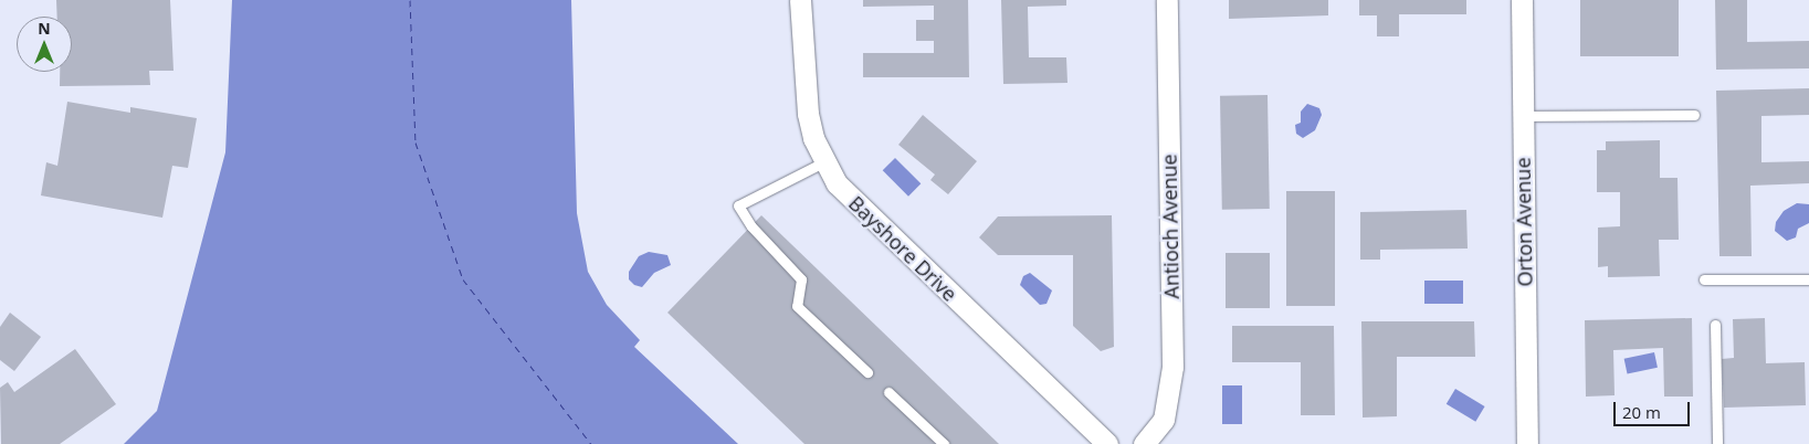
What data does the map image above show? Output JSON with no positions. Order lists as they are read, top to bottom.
{
  "streets": {
    "street": ["Orton Avenue", "Antioch Avenue", "Bayshore Drive"]
  },
  "scale_bar": "20 m",
  "north": "top"
}
